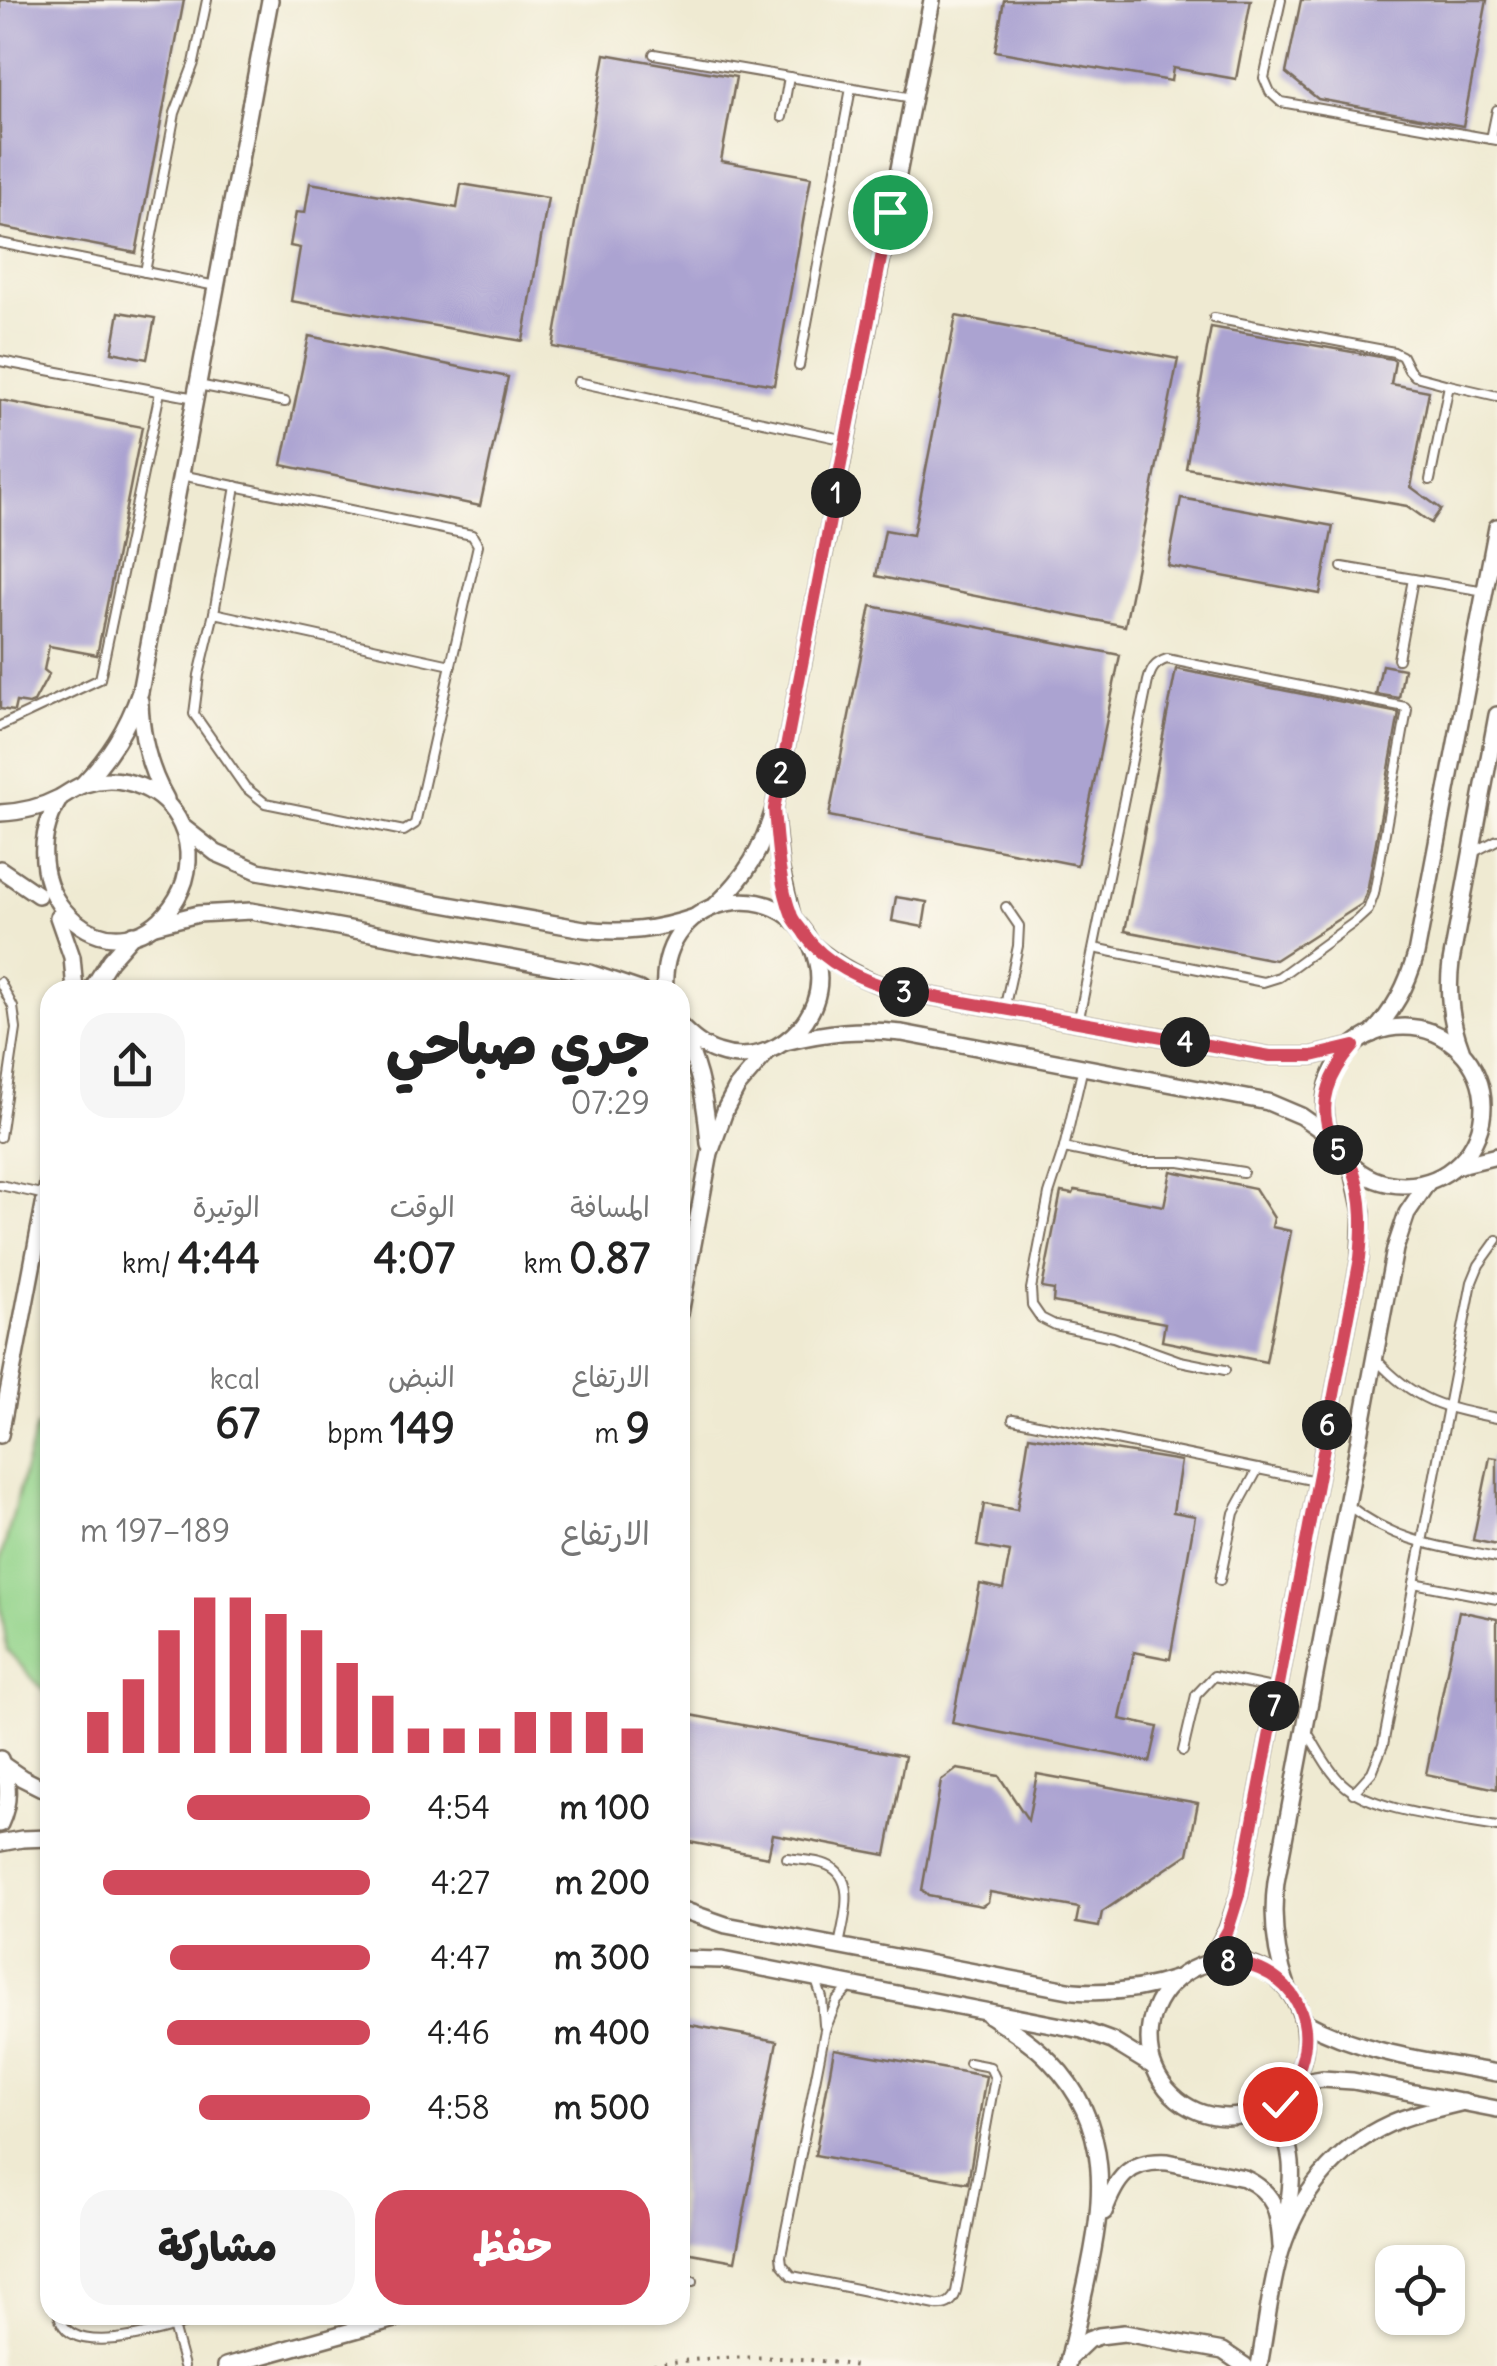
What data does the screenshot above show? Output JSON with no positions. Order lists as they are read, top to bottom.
{
  "page": {
    "pins": [
      "1",
      "2",
      "3",
      "4",
      "5",
      "6",
      "7",
      "8"
    ],
    "heading": ["جري صباحي", "07:29"],
    "stats": [
      ["المسافة", "0.87 km"],
      ["الوقت", "4:07"],
      ["الوتيرة", "4:44 /km"],
      ["الارتفاع", "9 m"],
      ["النبض", "149 bpm"],
      ["kcal", "67"]
    ],
    "chart": ["الارتفاع", "189–197 m"],
    "list": [
      {
        "name": "100 m",
        "note": "4:54"
      },
      {
        "name": "200 m",
        "note": "4:27"
      },
      {
        "name": "300 m",
        "note": "4:47"
      },
      {
        "name": "400 m",
        "note": "4:46"
      },
      {
        "name": "500 m",
        "note": "4:58"
      }
    ],
    "buttons": ["حفظ", "مشاركة"]
  }
}
